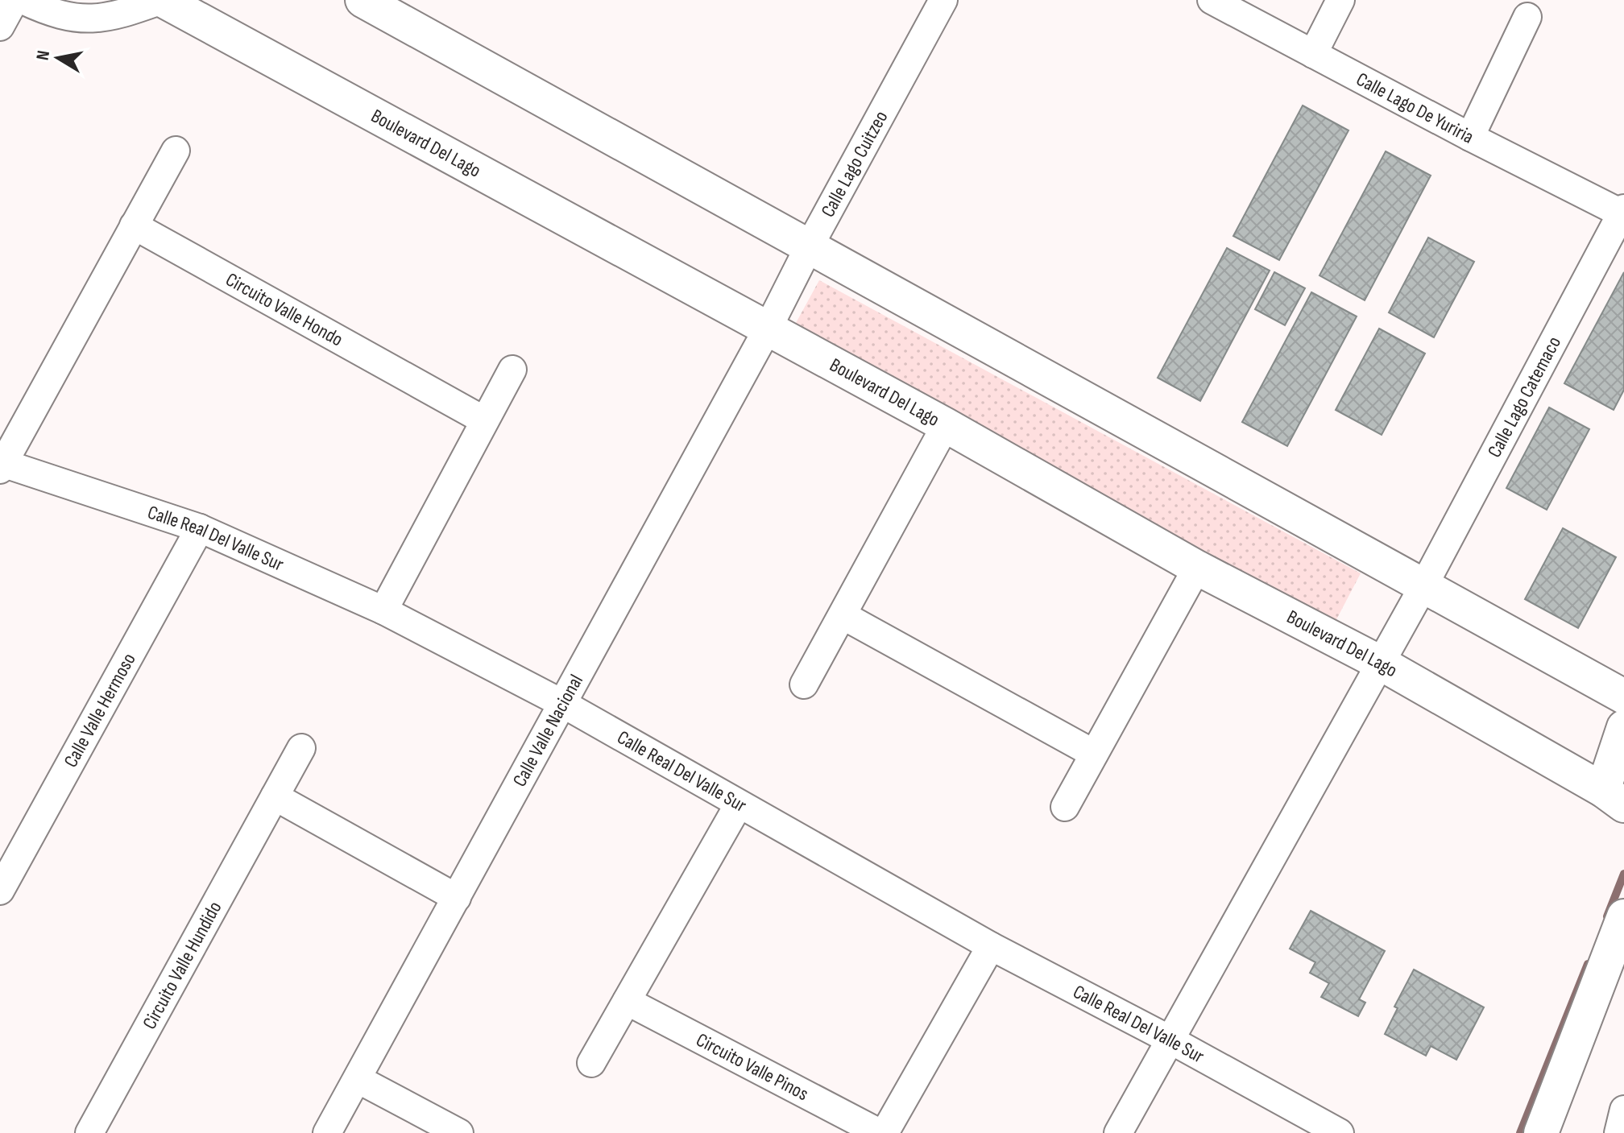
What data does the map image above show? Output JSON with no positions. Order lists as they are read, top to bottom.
{
  "streets": {
    "street": [
      "Calle Lago De Yuriria",
      "Boulevard Del Lago",
      "Calle Lago Cuitzeo",
      "Circuito Valle Hondo",
      "Calle Lago Catemaco",
      "Calle Real Del Valle Sur",
      "Calle Valle Hermoso",
      "Calle Valle Nacional",
      "Circuito Valle Hundido",
      "Circuito Valle Pinos"
    ]
  },
  "crossings": [
    ["Calle Lago De Yuriria", "Calle Lago Catemaco"],
    ["Boulevard Del Lago", "Calle Lago Cuitzeo"],
    ["Boulevard Del Lago", "Calle Lago Catemaco"],
    ["Boulevard Del Lago", "Calle Valle Nacional"],
    ["Calle Lago Cuitzeo", "Calle Valle Nacional"],
    ["Calle Lago Catemaco", "Calle Real Del Valle Sur"],
    ["Calle Real Del Valle Sur", "Calle Valle Hermoso"],
    ["Calle Real Del Valle Sur", "Calle Valle Nacional"]
  ],
  "north": "left"
}
